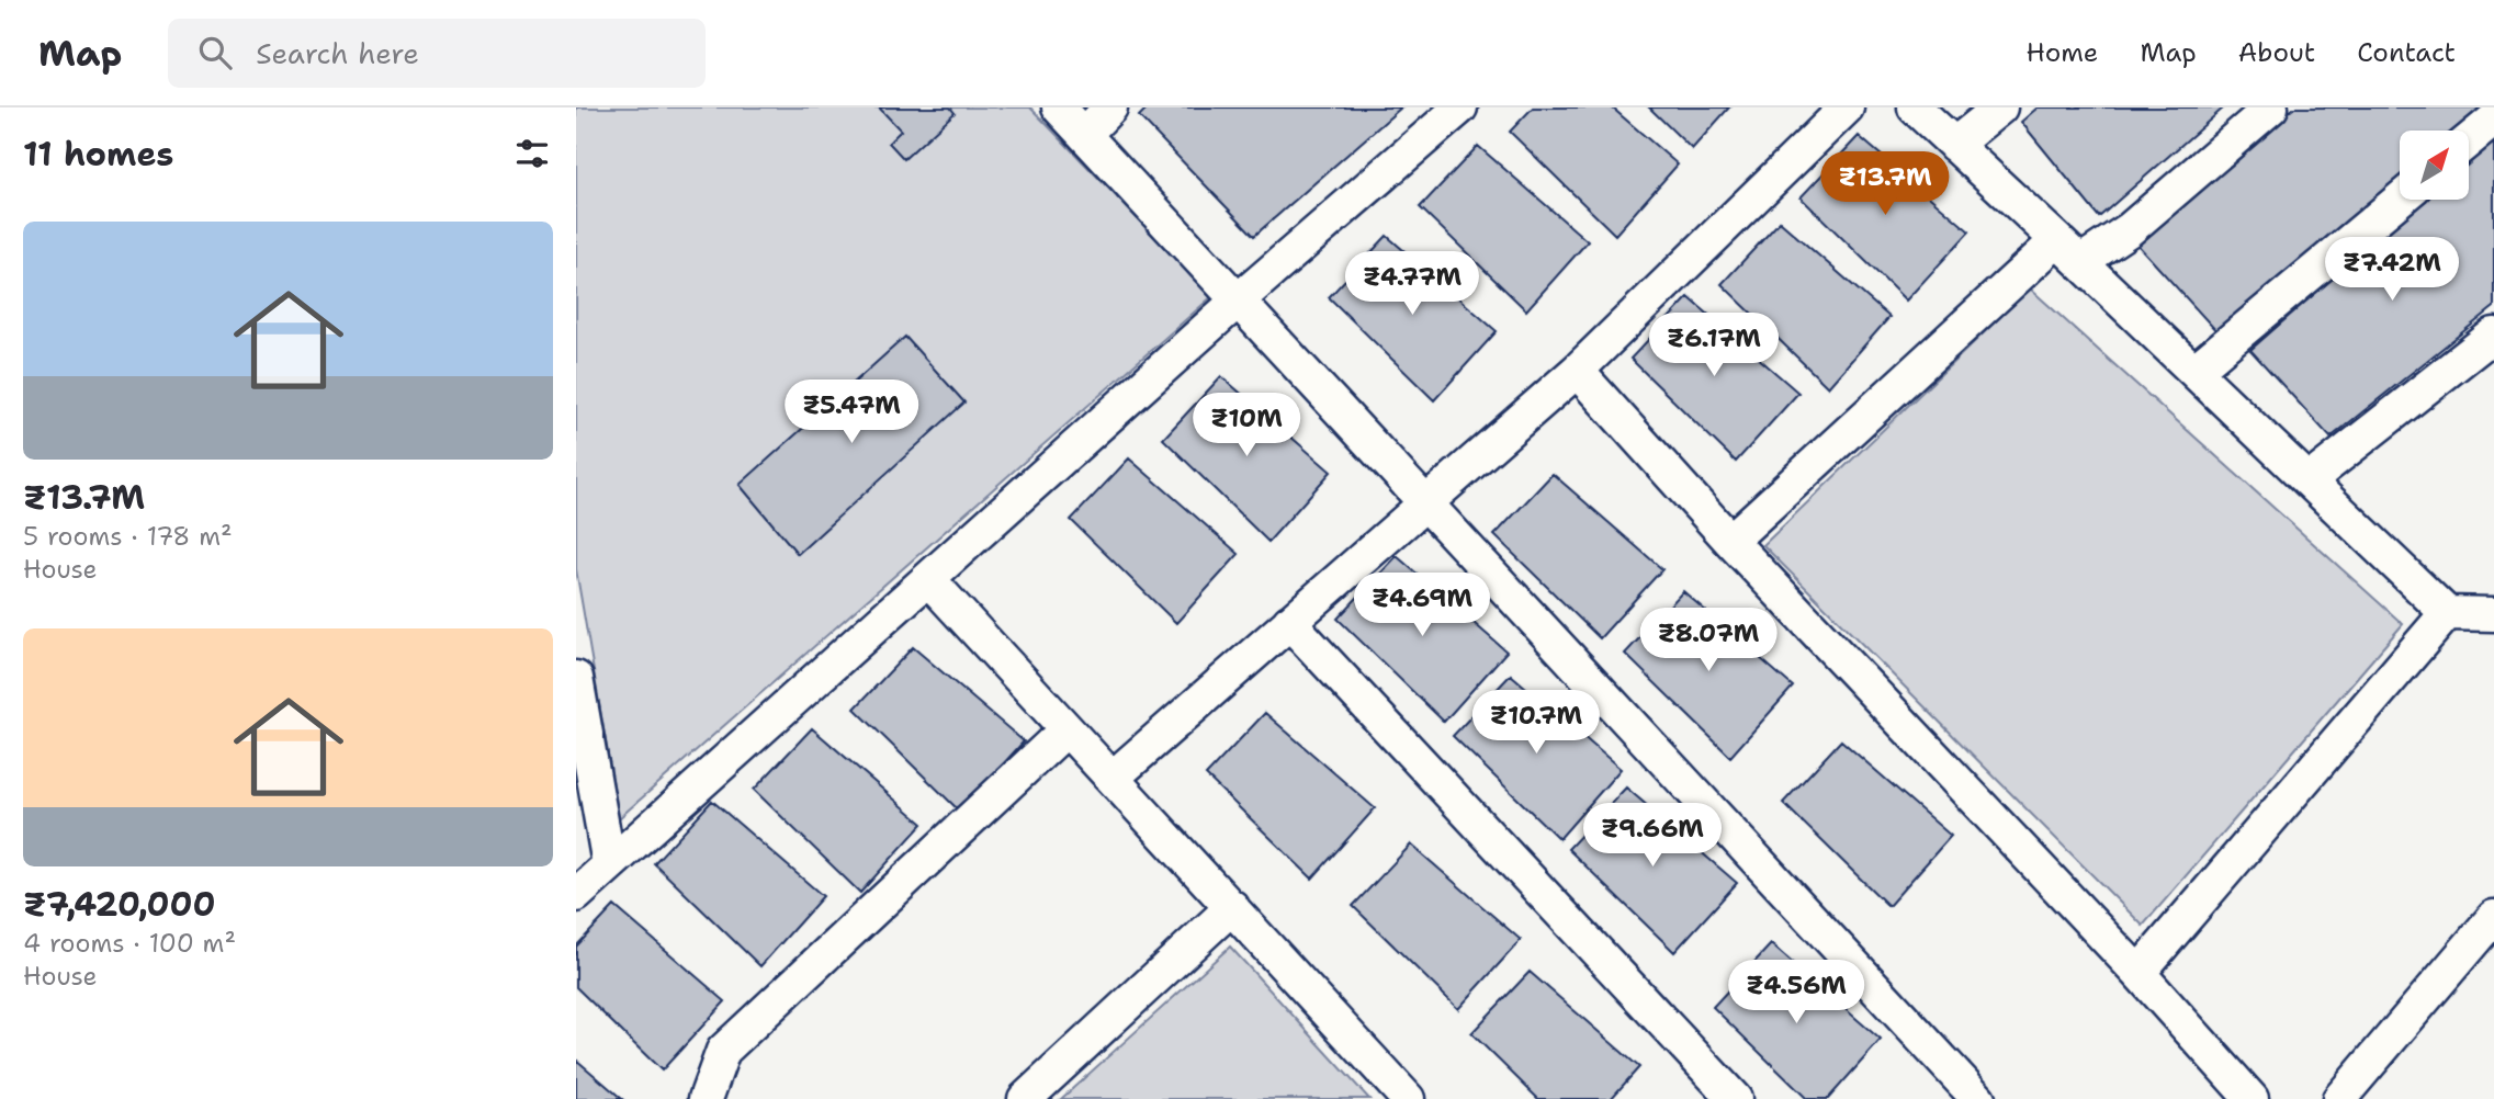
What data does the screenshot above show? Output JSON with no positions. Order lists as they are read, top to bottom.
{
  "north": "top right",
  "page": {
    "header": "Map",
    "search": "Search here",
    "nav": [
      "Home",
      "Map",
      "About",
      "Contact"
    ],
    "heading": "11 homes",
    "price": [
      "₹13.7M",
      "₹7.42M",
      "₹4.77M",
      "₹6.17M",
      "₹5.47M",
      "₹10M",
      "₹4.69M",
      "₹8.07M",
      "₹10.7M",
      "₹9.66M",
      "₹4.56M"
    ],
    "list": [
      {
        "name": "₹13.7M",
        "note": "5 rooms · 178 m² · House"
      },
      {
        "name": "₹7,420,000",
        "note": "4 rooms · 100 m² · House"
      }
    ]
  }
}
